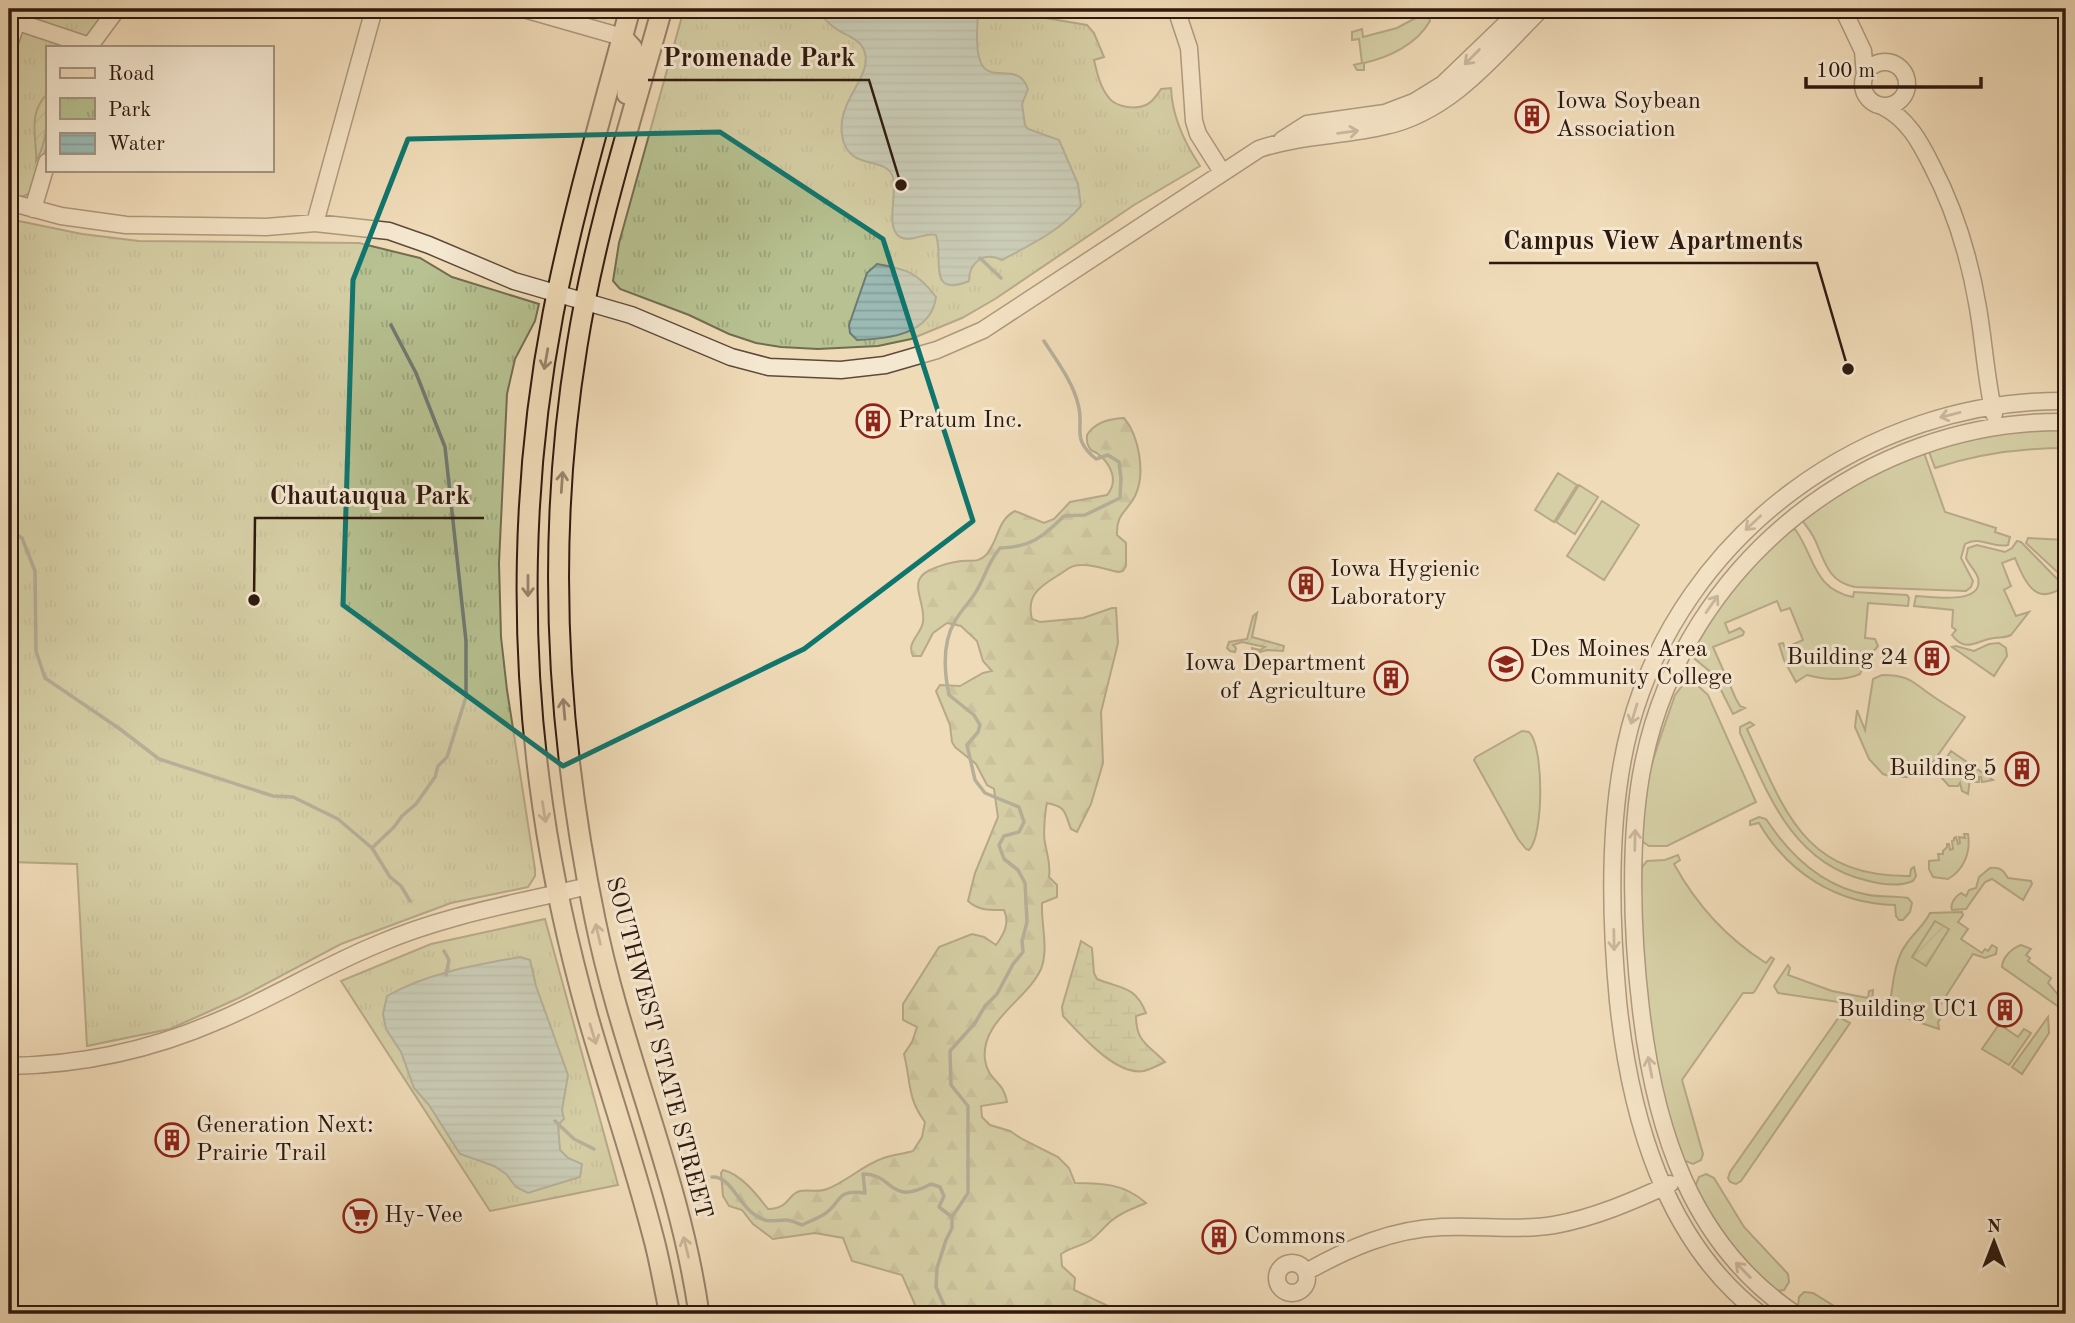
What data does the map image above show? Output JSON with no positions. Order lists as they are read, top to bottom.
{
  "streets": {
    "main road": ["SOUTHWEST STATE STREET"]
  },
  "places": {
    "building": [
      "Iowa Soybean Association",
      "Pratum Inc.",
      "Iowa Hygienic Laboratory",
      "Building 24",
      "Iowa Department of Agriculture",
      "Building 5",
      "Building UC1",
      "Generation Next: Prairie Trail",
      "Commons"
    ],
    "other": ["Promenade Park", "Campus View Apartments", "Chautauqua Park"],
    "school or university": ["Des Moines Area Community College"],
    "supermarket": ["Hy-Vee"]
  },
  "legend": ["Road", "Park", "Water"],
  "scale_bar": "100 m",
  "north": "top"
}
